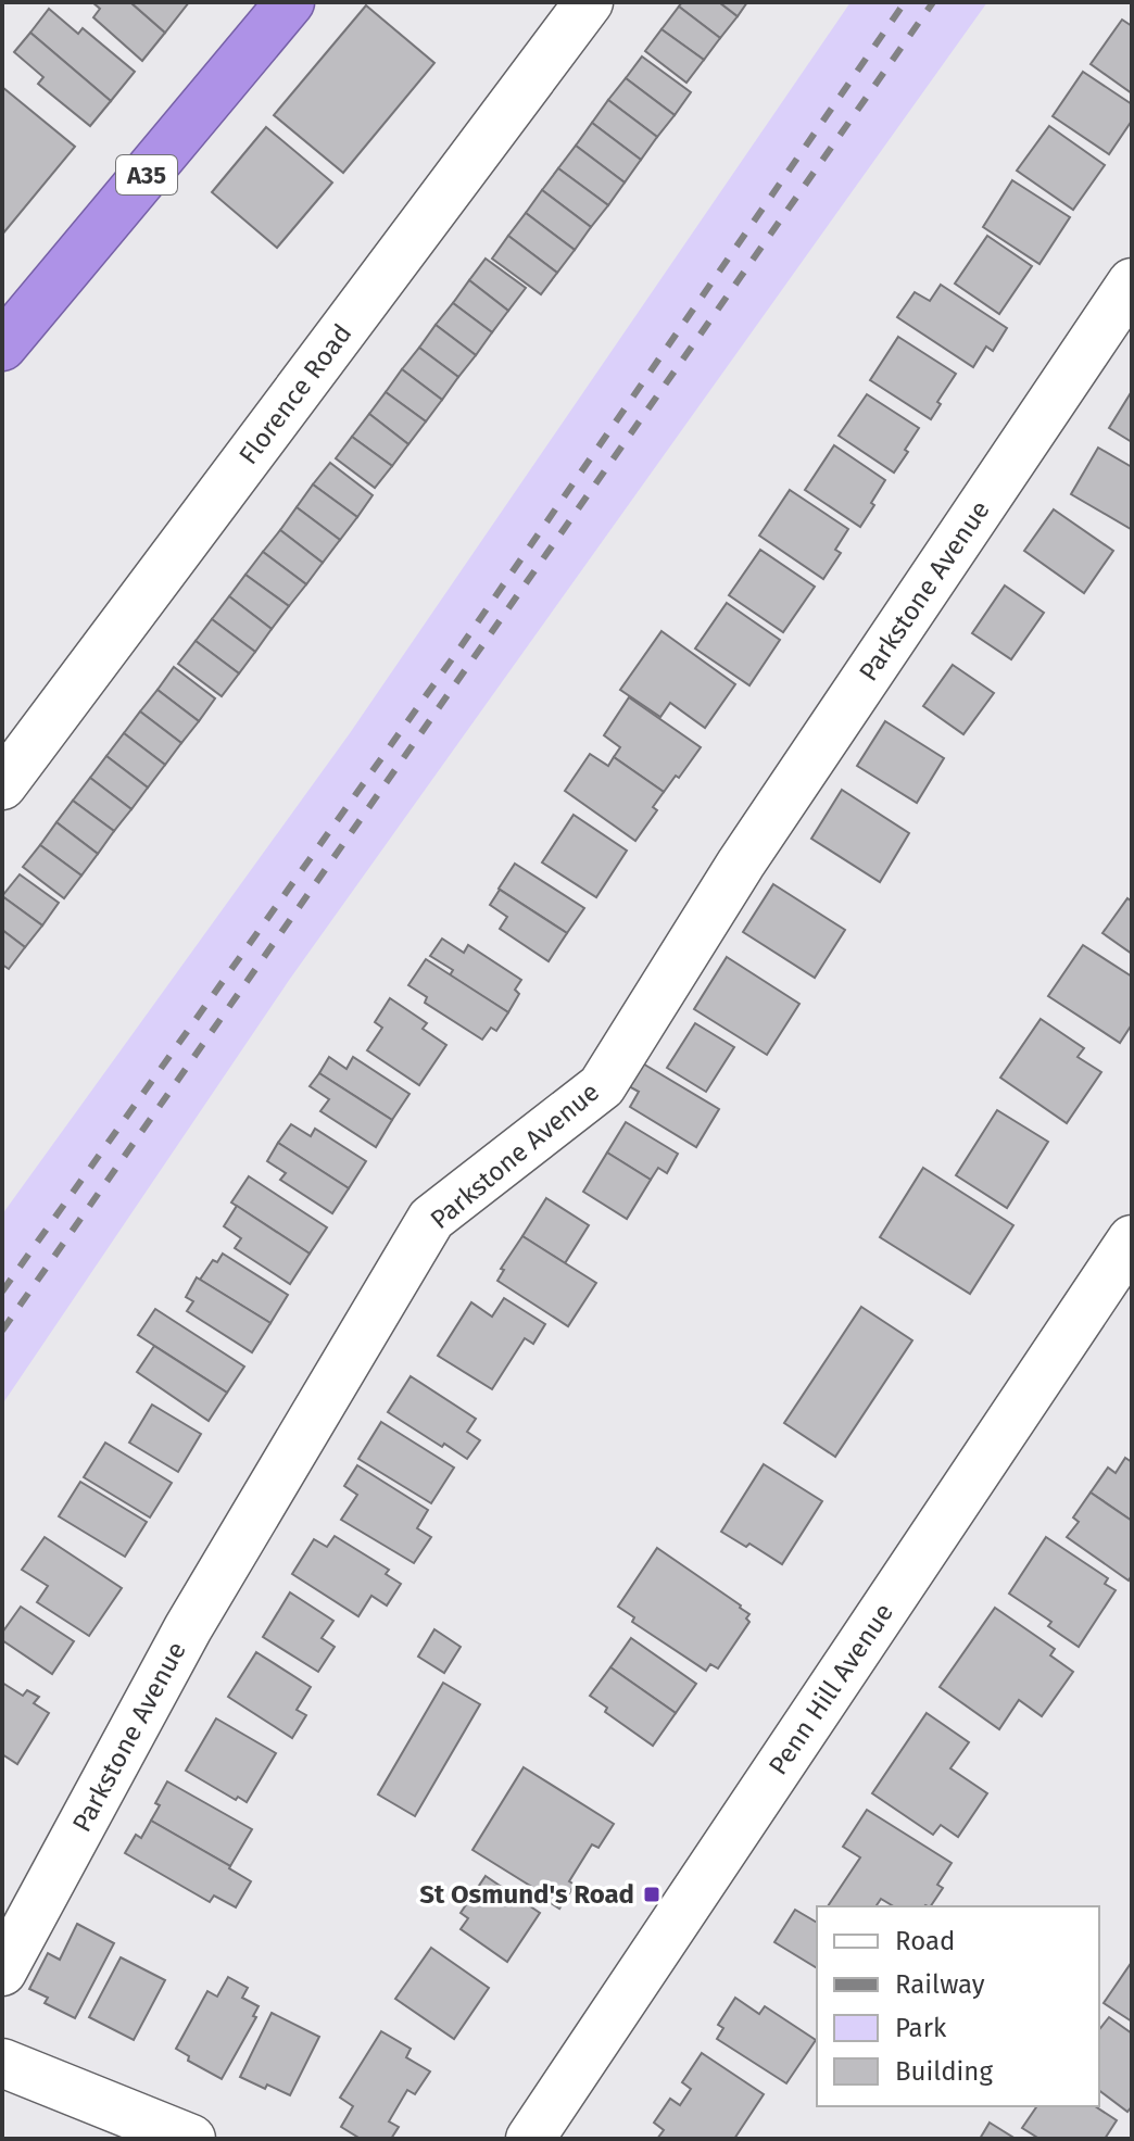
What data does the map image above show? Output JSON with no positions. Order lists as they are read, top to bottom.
{
  "streets": {
    "highway": ["A35"],
    "street": ["Florence Road", "Parkstone Avenue", "Penn Hill Avenue"]
  },
  "places": {
    "transit": ["St Osmund's Road"]
  },
  "legend": [
    "Road",
    "Railway",
    "Park",
    "Building"
  ]
}
